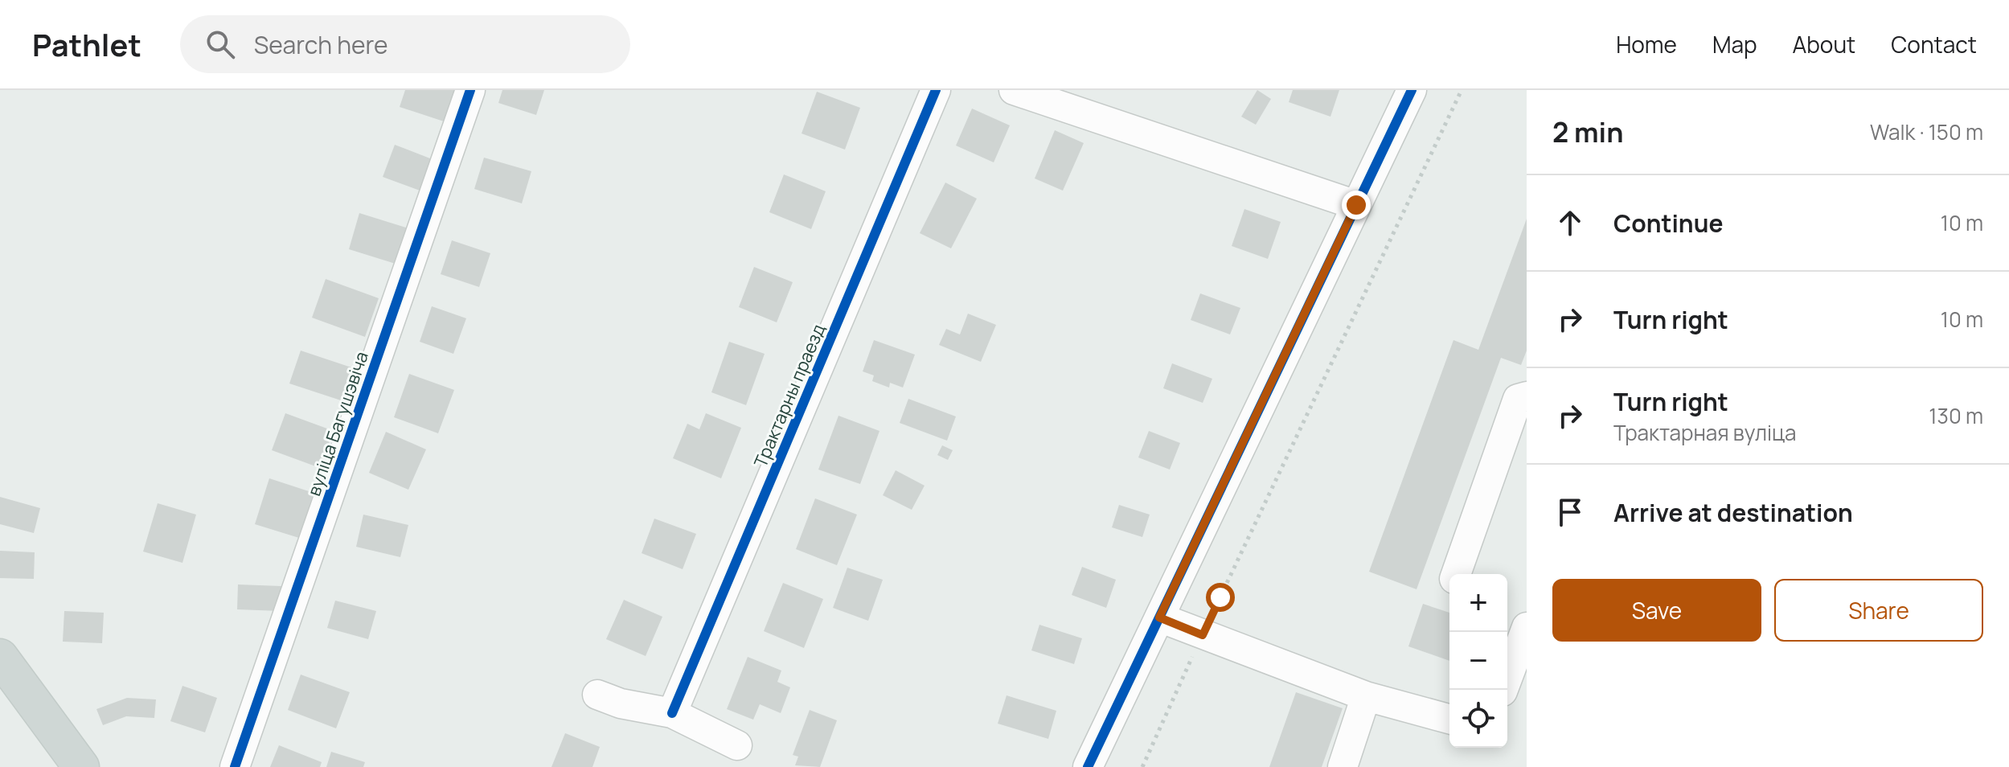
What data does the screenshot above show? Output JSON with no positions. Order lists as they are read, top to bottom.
{
  "streets": {
    "street": ["Трактарны праезд", "вуліца Багушэвіча"]
  },
  "page": {
    "header": "Pathlet",
    "search": "Search here",
    "nav": [
      "Home",
      "Map",
      "About",
      "Contact"
    ],
    "heading": ["2 min", "Walk · 150 m"],
    "list": [
      ["Continue", "10 m"],
      ["Turn right", "10 m"],
      ["Turn right", "Трактарная вуліца", "130 m"],
      "Arrive at destination"
    ],
    "buttons": ["Save", "Share"],
    "map_buttons": ["+", "−"]
  }
}
